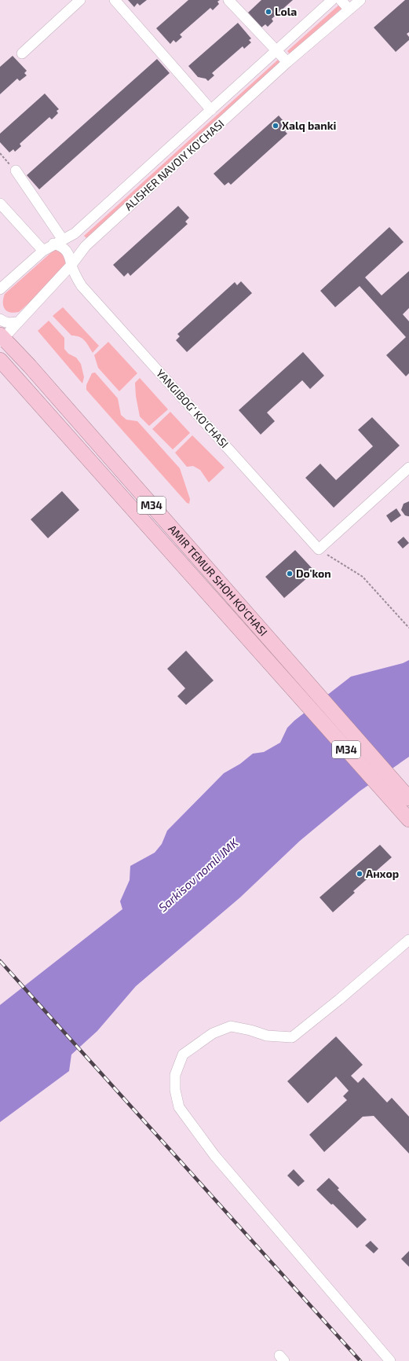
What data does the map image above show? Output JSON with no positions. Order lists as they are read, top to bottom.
{
  "streets": {
    "highway": ["M34", "AMIR TEMUR SHOH KO'CHASI"],
    "street": ["ALISHER NAVOIY KO'CHASI", "YANGIBOG‘ KO'CHASI"]
  },
  "crossings": [
    ["ALISHER NAVOIY KO'CHASI", "YANGIBOG‘ KO'CHASI"],
    ["ALISHER NAVOIY KO'CHASI", "AMIR TEMUR SHOH KO'CHASI"]
  ],
  "water": ["Sarkisov nomli JMK"],
  "places": [
    "Lola",
    "Xalq banki",
    "Do'kon",
    "Анхор"
  ]
}
